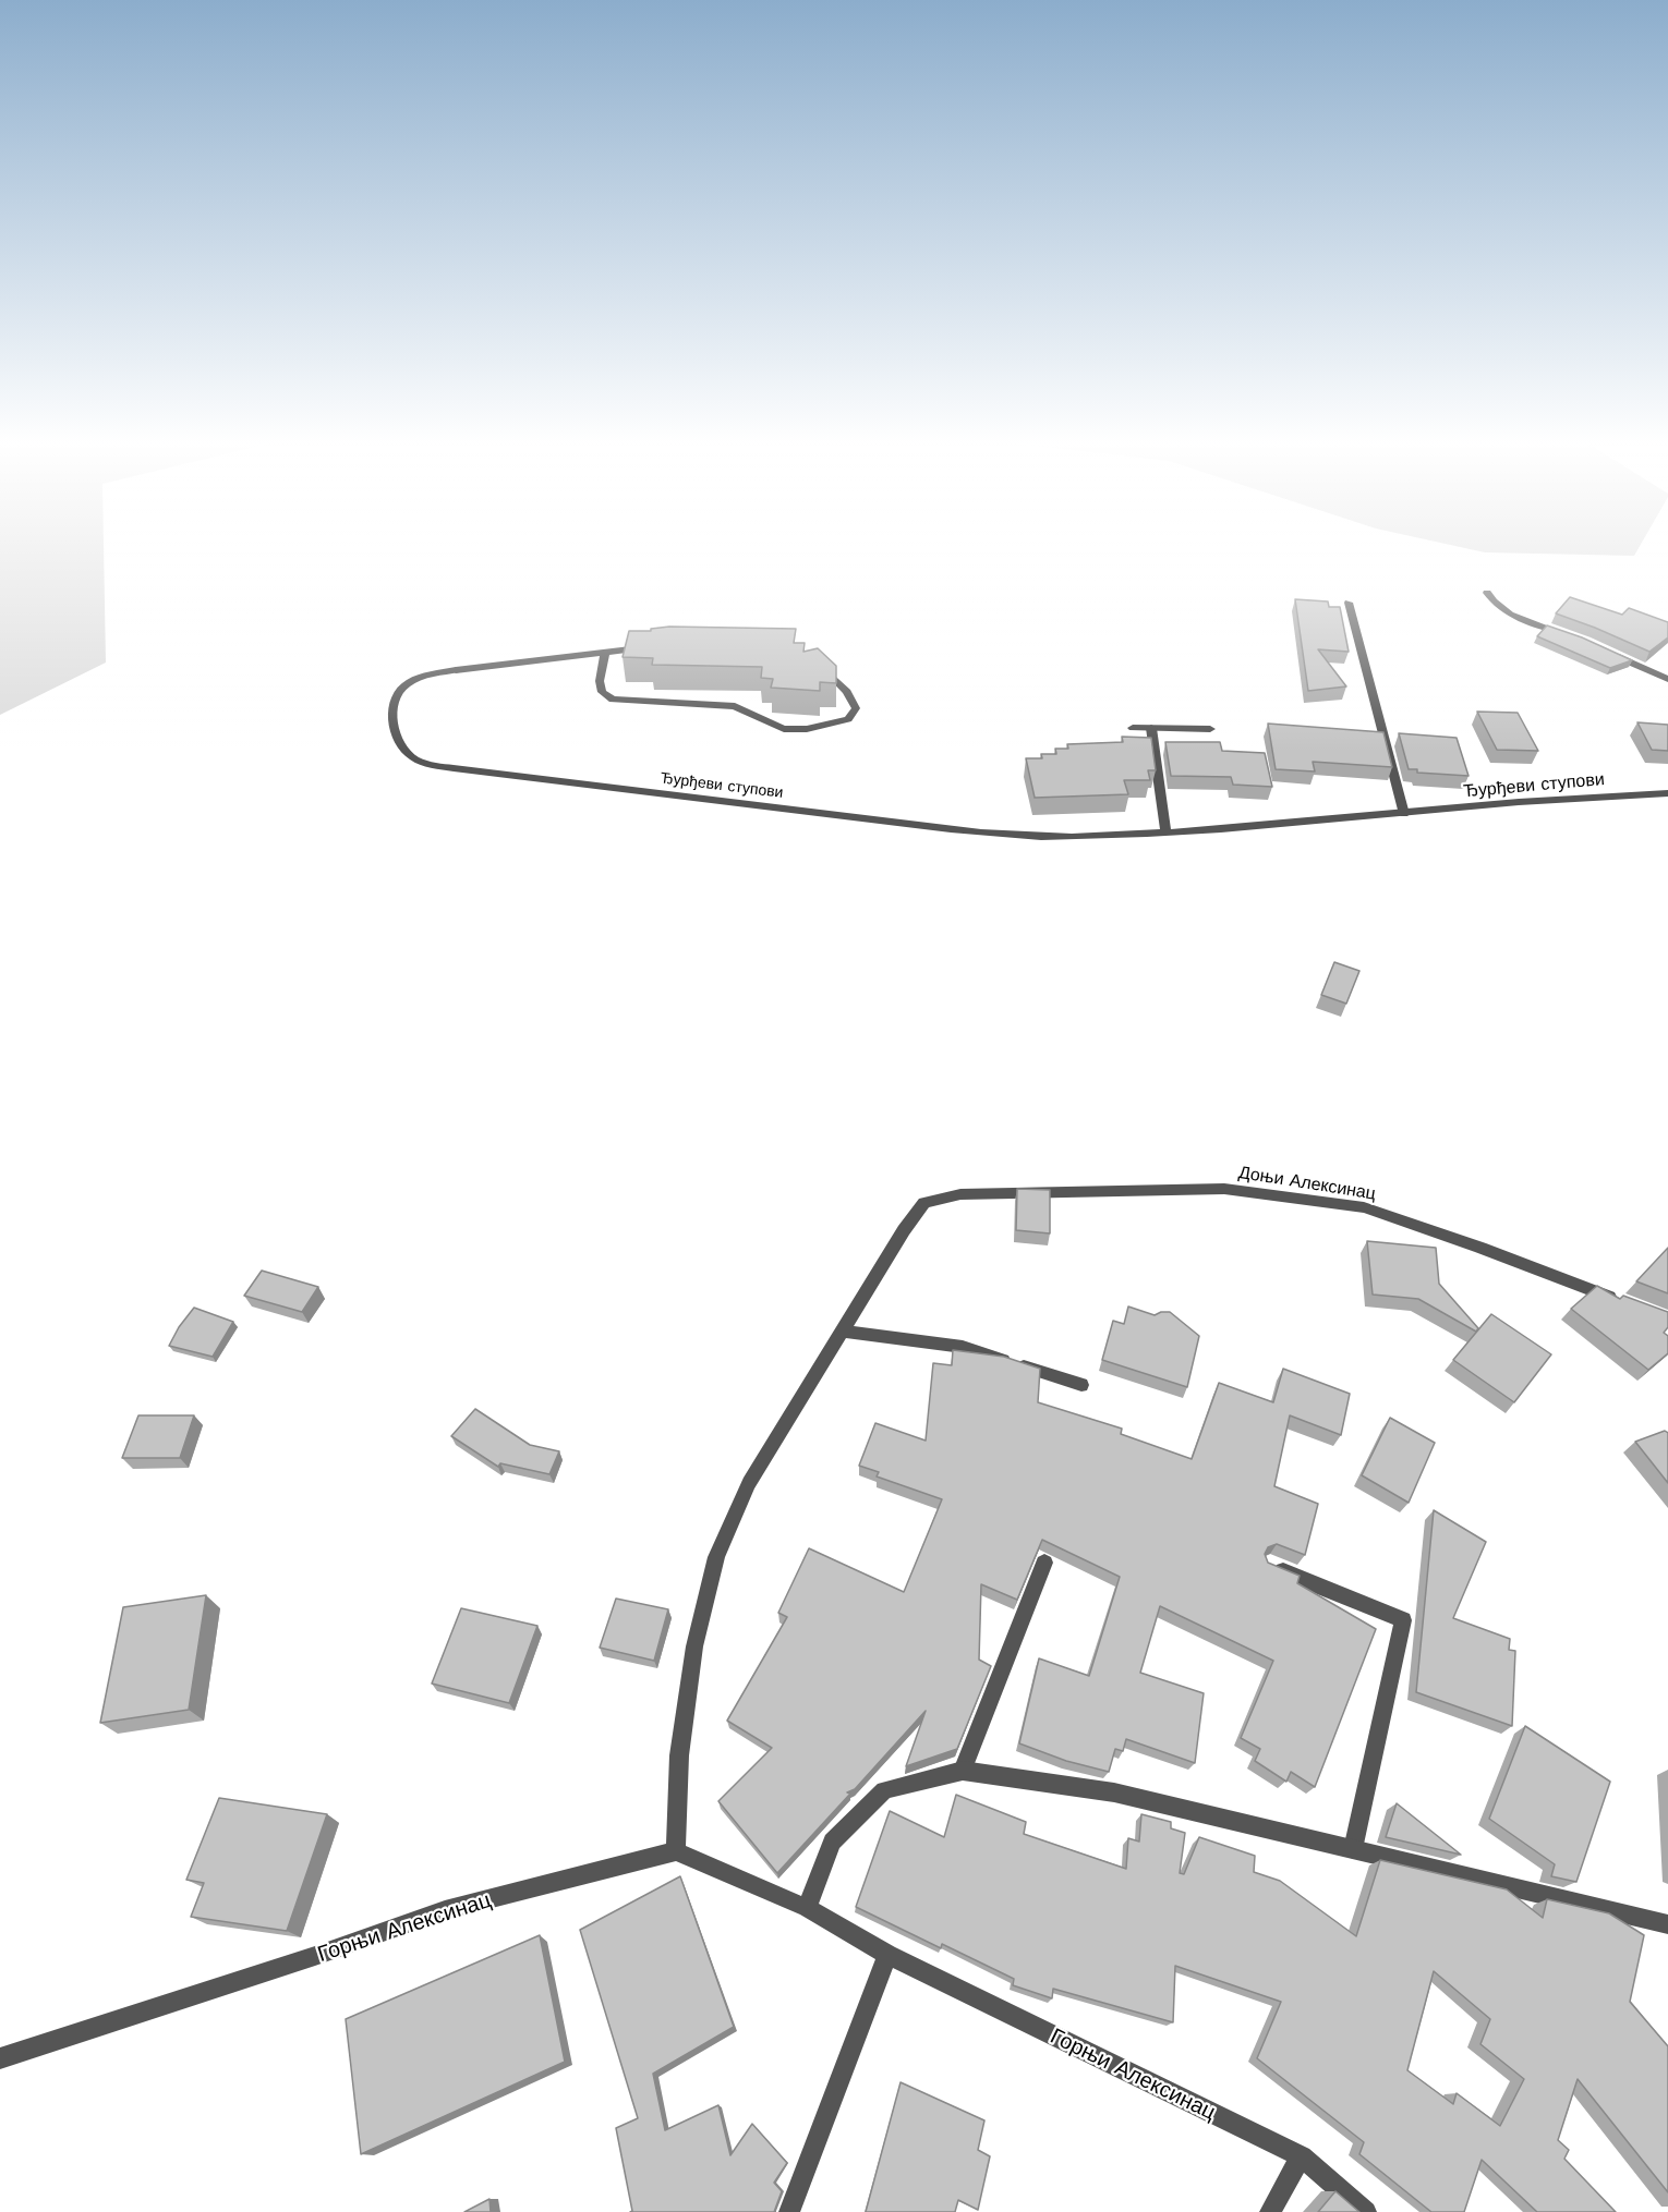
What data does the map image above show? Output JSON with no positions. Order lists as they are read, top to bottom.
{
  "streets": {
    "street": ["Ђурђеви ступови", "Доњи Алексинац", "Горњи Алексинац"]
  },
  "crossings": [
    ["Доњи Алексинац", "Горњи Алексинац"]
  ]
}
